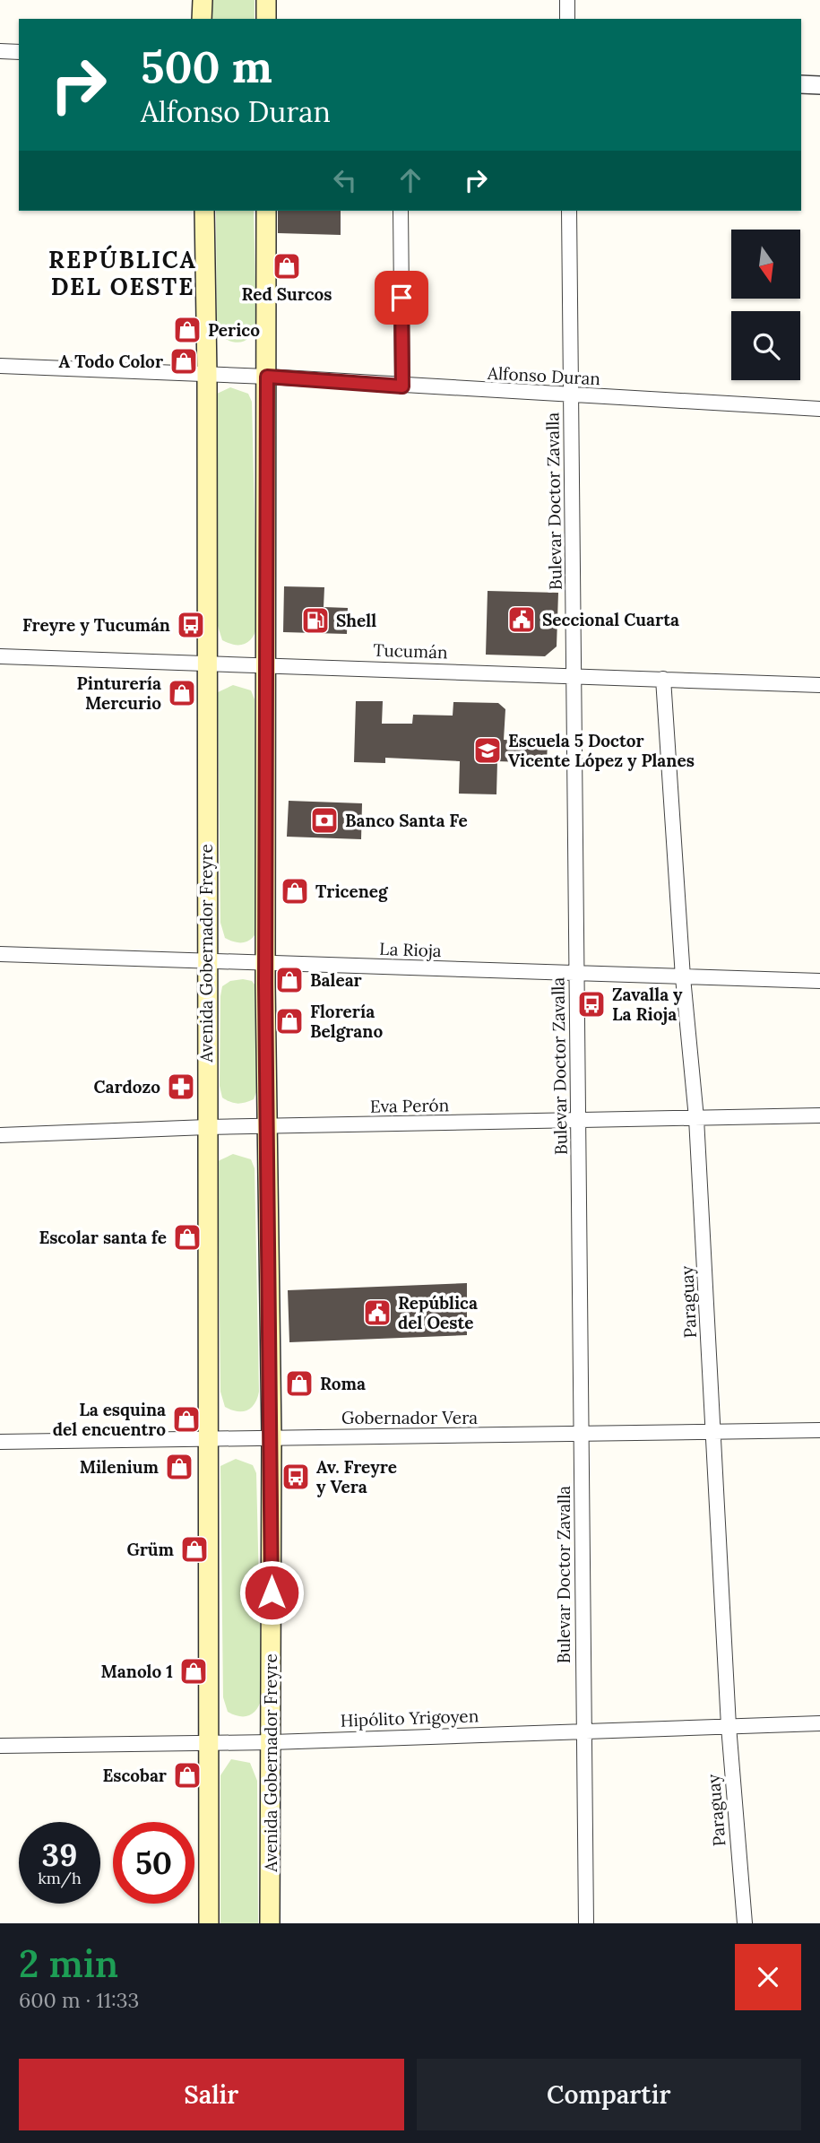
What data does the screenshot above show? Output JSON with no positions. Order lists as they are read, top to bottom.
{
  "streets": {
    "main road": ["Avenida Gobernador Freyre"],
    "street": [
      "Alfonso Duran",
      "Bulevar Doctor Zavalla",
      "Tucumán",
      "La Rioja",
      "Eva Perón",
      "Paraguay",
      "Gobernador Vera",
      "Hipólito Yrigoyen"
    ]
  },
  "crossings": [
    ["Alfonso Duran", "Bulevar Doctor Zavalla"],
    ["Alfonso Duran", "Avenida Gobernador Freyre"],
    ["Bulevar Doctor Zavalla", "Tucumán"],
    ["Bulevar Doctor Zavalla", "La Rioja"],
    ["Bulevar Doctor Zavalla", "Eva Perón"],
    ["Bulevar Doctor Zavalla", "Gobernador Vera"],
    ["Bulevar Doctor Zavalla", "Hipólito Yrigoyen"],
    ["Tucumán", "Avenida Gobernador Freyre"],
    ["Tucumán", "Paraguay"],
    ["La Rioja", "Avenida Gobernador Freyre"],
    ["La Rioja", "Paraguay"],
    ["Avenida Gobernador Freyre", "Eva Perón"],
    ["Avenida Gobernador Freyre", "Gobernador Vera"],
    ["Avenida Gobernador Freyre", "Hipólito Yrigoyen"],
    ["Eva Perón", "Paraguay"],
    ["Paraguay", "Gobernador Vera"],
    ["Paraguay", "Hipólito Yrigoyen"]
  ],
  "districts": ["REPÚBLICA DEL OESTE"],
  "places": {
    "shop": [
      "Red Surcos",
      "Perico",
      "A Todo Color",
      "Pinturería Mercurio",
      "Triceneg",
      "Balear",
      "Florería Belgrano",
      "Escolar santa fe",
      "Roma",
      "La esquina del encuentro",
      "Milenium",
      "Grüm",
      "Manolo 1",
      "Escobar"
    ],
    "public building": ["Seccional Cuarta", "República del Oeste"],
    "fuel station": ["Shell"],
    "bus stop": ["Freyre y Tucumán", "Zavalla y La Rioja", "Av. Freyre y Vera"],
    "school or university": ["Escuela 5 Doctor Vicente López y Planes"],
    "bank": ["Banco Santa Fe"],
    "pharmacy": ["Cardozo"]
  },
  "north": "bottom",
  "page": {
    "turn": ["500 m", "Alfonso Duran"],
    "speed": "39 km/h",
    "limit": "50",
    "heading": ["2 min", "600 m · 11:33"],
    "buttons": ["Salir", "Compartir"]
  }
}
